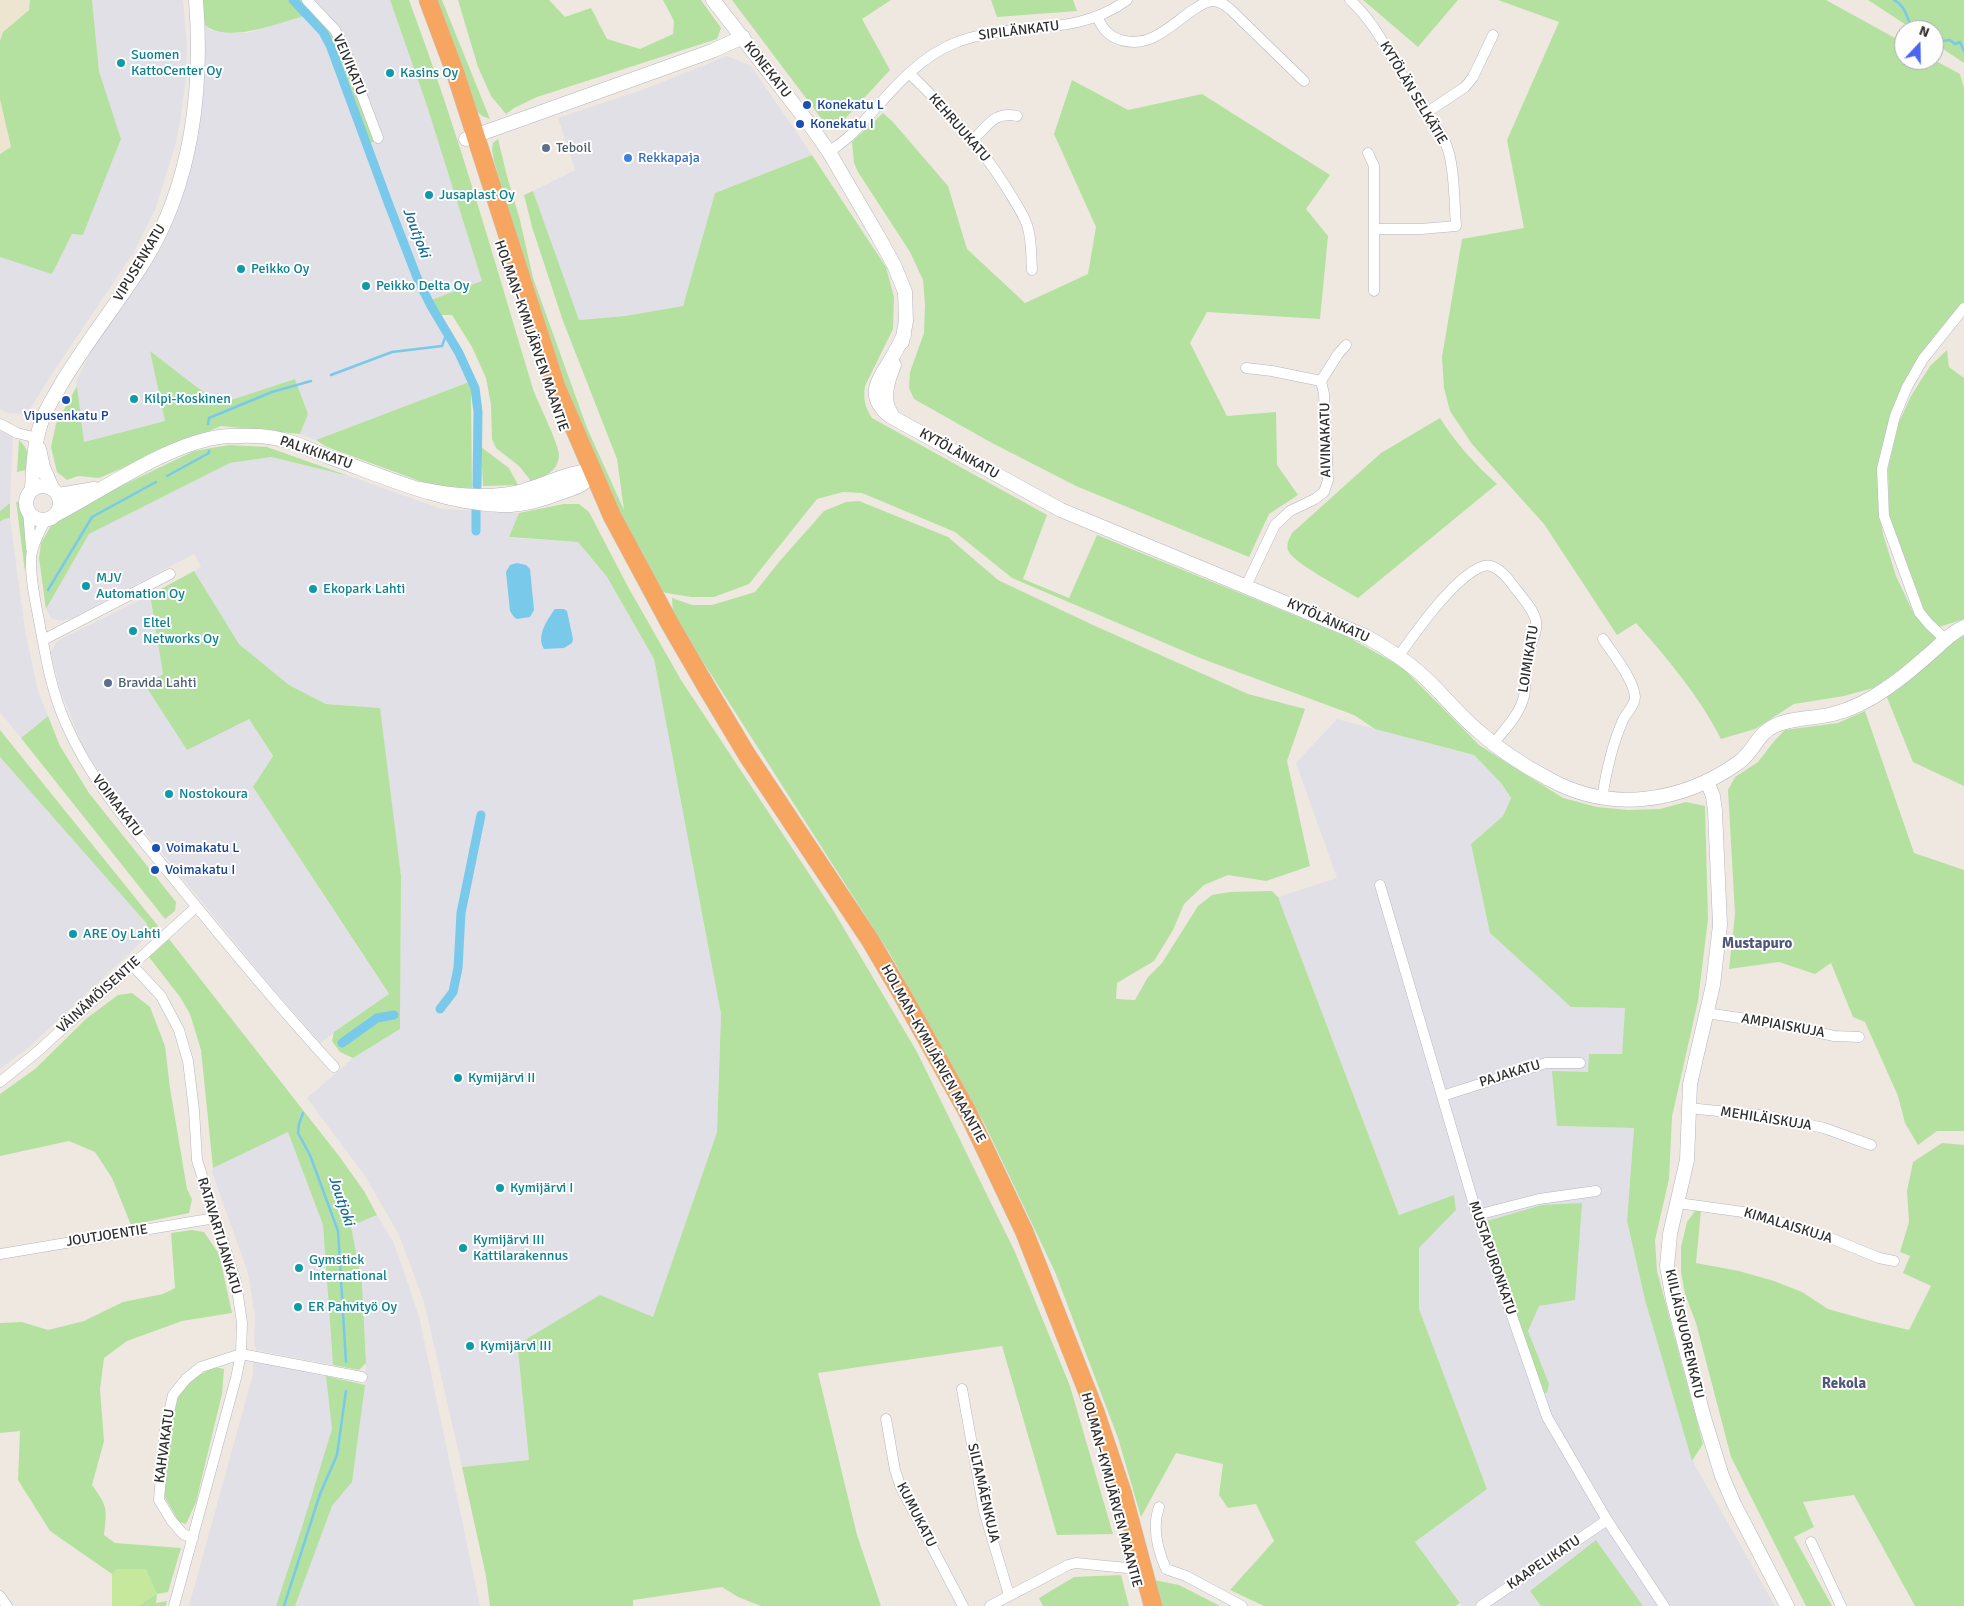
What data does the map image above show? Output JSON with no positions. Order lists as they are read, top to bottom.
{
  "streets": {
    "highway": ["HOLMAN–KYMIJÄRVEN MAANTIE"],
    "street": [
      "SIPILÄNKATU",
      "VEIVIKATU",
      "KONEKATU",
      "KYTÖLÄN SELKÄTIE",
      "KEHRUUKATU",
      "VIPUSENKATU",
      "AIVINAKATU",
      "PALKKIKATU",
      "KYTÖLÄNKATU",
      "LOIMIKATU",
      "VOIMAKATU",
      "VÄINÄMÖISENTIE",
      "AMPIAISKUJA",
      "PAJAKATU",
      "MEHILÄISKUJA",
      "KIMALAISKUJA",
      "JOUTJOENTIE",
      "RATAVARTIJANKATU",
      "MUSTAPURONKATU",
      "KIILIÄISVUORENKATU",
      "KAHVAKATU",
      "SILTAMÄENKUJA",
      "KUMUKATU",
      "KAAPELIKATU"
    ]
  },
  "crossings": [
    ["SIPILÄNKATU", "KONEKATU"],
    ["SIPILÄNKATU", "KEHRUUKATU"],
    ["KONEKATU", "HOLMAN–KYMIJÄRVEN MAANTIE"],
    ["KONEKATU", "KYTÖLÄNKATU"],
    ["HOLMAN–KYMIJÄRVEN MAANTIE", "PALKKIKATU"],
    ["AIVINAKATU", "KYTÖLÄNKATU"],
    ["KYTÖLÄNKATU", "LOIMIKATU"],
    ["KYTÖLÄNKATU", "KIILIÄISVUORENKATU"],
    ["VOIMAKATU", "VÄINÄMÖISENTIE"],
    ["VÄINÄMÖISENTIE", "RATAVARTIJANKATU"],
    ["AMPIAISKUJA", "KIILIÄISVUORENKATU"],
    ["PAJAKATU", "MUSTAPURONKATU"],
    ["MEHILÄISKUJA", "KIILIÄISVUORENKATU"],
    ["KIMALAISKUJA", "KIILIÄISVUORENKATU"],
    ["JOUTJOENTIE", "RATAVARTIJANKATU"],
    ["RATAVARTIJANKATU", "KAHVAKATU"],
    ["MUSTAPURONKATU", "KAAPELIKATU"]
  ],
  "districts": ["Mustapuro", "Rekola"],
  "water": ["Joutjoki"],
  "places": [
    "Suomen KattoCenter Oy",
    "Kasins Oy",
    "Konekatu L",
    "Konekatu I",
    "Teboil",
    "Rekkapaja",
    "Jusaplast Oy",
    "Peikko Oy",
    "Peikko Delta Oy",
    "Kilpi-Koskinen",
    "Vipusenkatu P",
    "MJV Automation Oy",
    "Ekopark Lahti",
    "Eltel Networks Oy",
    "Bravida Lahti",
    "Nostokoura",
    "Voimakatu L",
    "Voimakatu I",
    "ARE Oy Lahti",
    "Kymijärvi II",
    "Kymijärvi I",
    "Kymijärvi III Kattilarakennus",
    "Gymstick International",
    "ER Pahvityö Oy",
    "Kymijärvi III"
  ],
  "north": "top"
}
